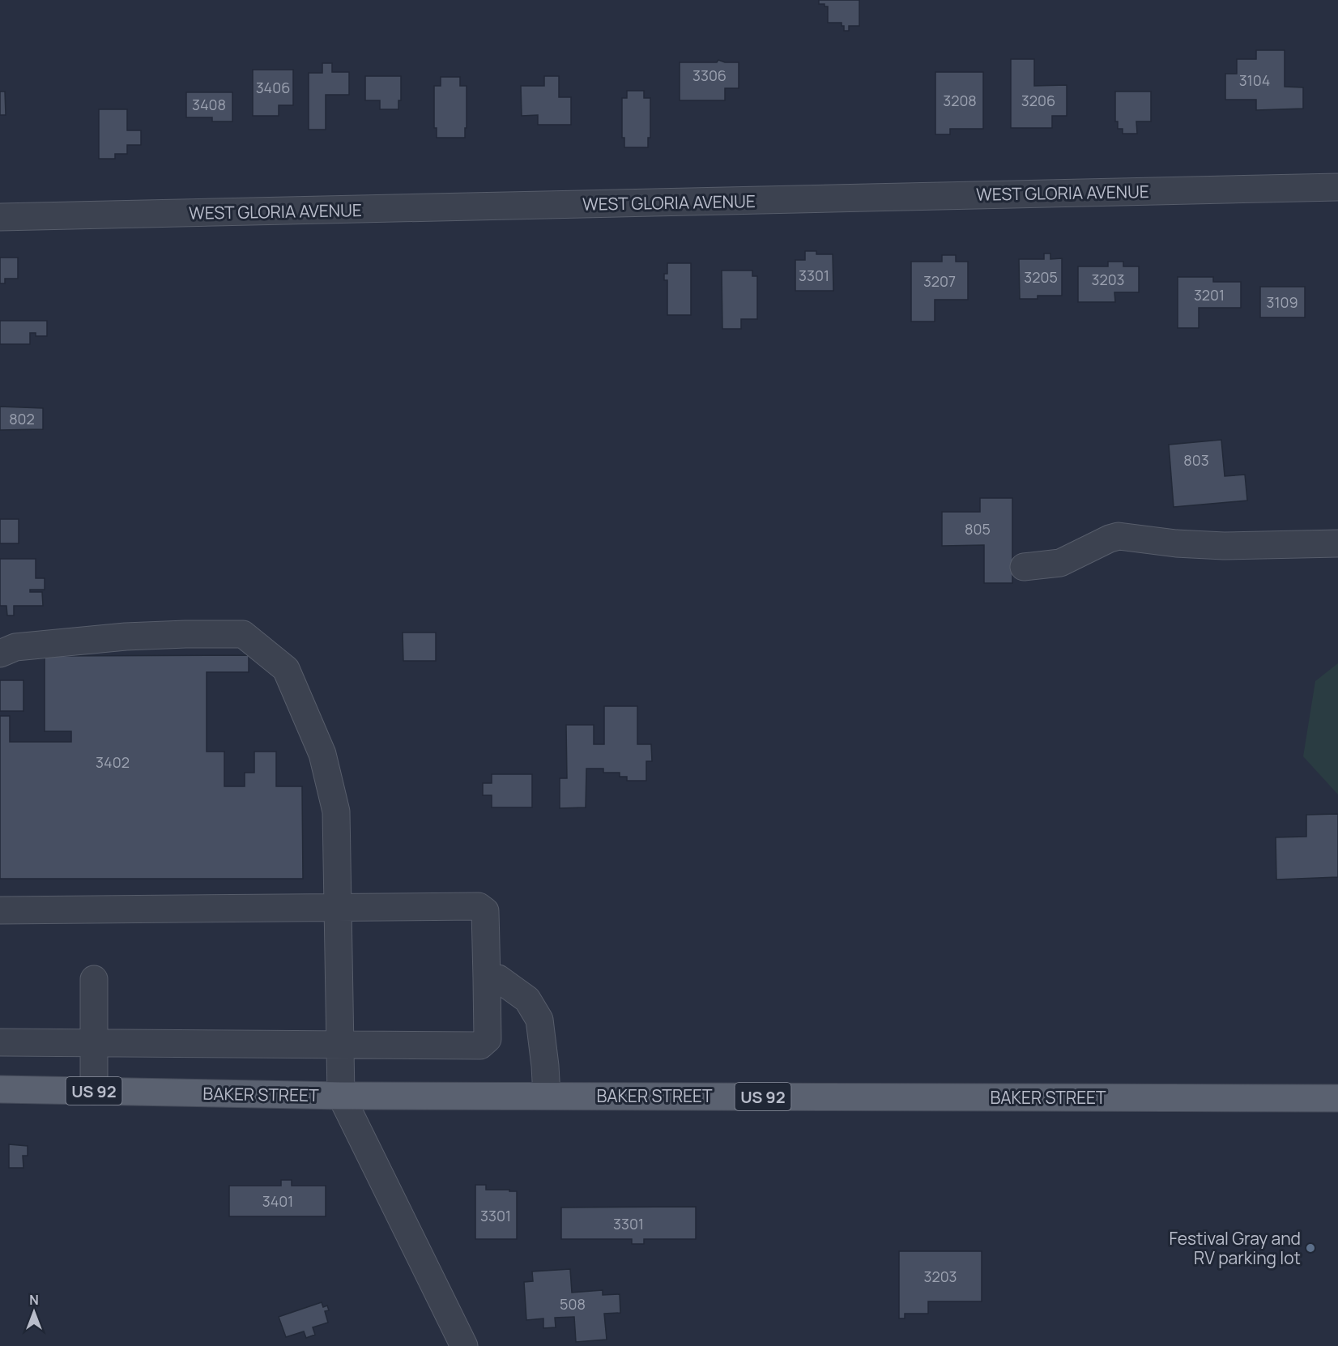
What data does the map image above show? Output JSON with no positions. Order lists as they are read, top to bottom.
{
  "streets": {
    "main road": ["US 92", "BAKER STREET"],
    "street": ["WEST GLORIA AVENUE"]
  },
  "places": ["Festival Gray and RV parking lot"],
  "house_numbers": [
    "3306",
    "3104",
    "3406",
    "3208",
    "3206",
    "3408",
    "3301",
    "3205",
    "3203",
    "3207",
    "3201",
    "3109",
    "802",
    "803",
    "805",
    "3402",
    "3401",
    "3301",
    "3301",
    "3203",
    "508"
  ],
  "north": "top"
}
